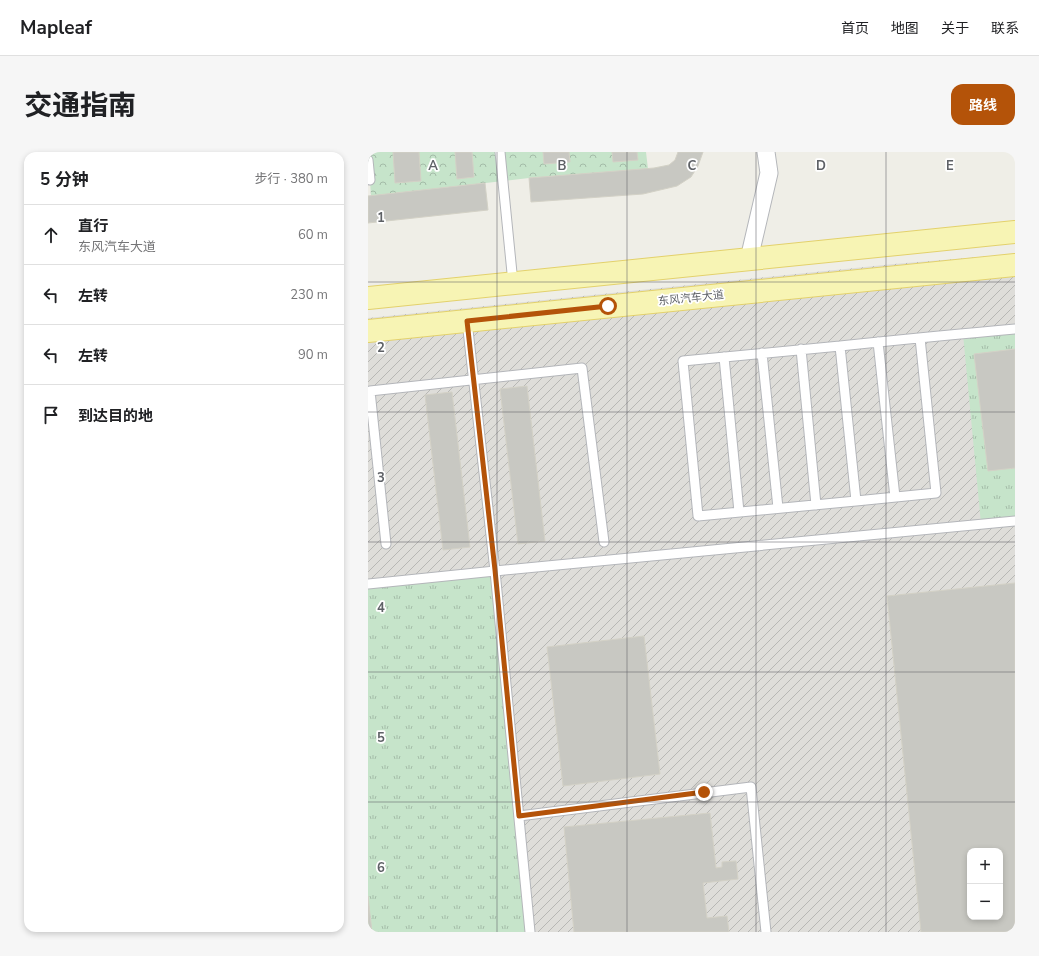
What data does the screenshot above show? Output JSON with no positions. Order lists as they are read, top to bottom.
{
  "streets": {
    "main road": ["东风汽车大道"]
  },
  "page": {
    "header": "Mapleaf",
    "nav": [
      "首页",
      "地图",
      "关于",
      "联系"
    ],
    "title": "交通指南",
    "buttons": "路线",
    "heading": ["5 分钟", "步行 · 380 m"],
    "list": [
      ["直行", "东风汽车大道", "60 m"],
      ["左转", "230 m"],
      ["左转", "90 m"],
      "到达目的地"
    ],
    "map_buttons": ["+", "−"]
  },
  "grid": {
    "columns": [
      "A",
      "B",
      "C",
      "D",
      "E"
    ],
    "rows": [
      "1",
      "2",
      "3",
      "4",
      "5",
      "6"
    ]
  }
}
